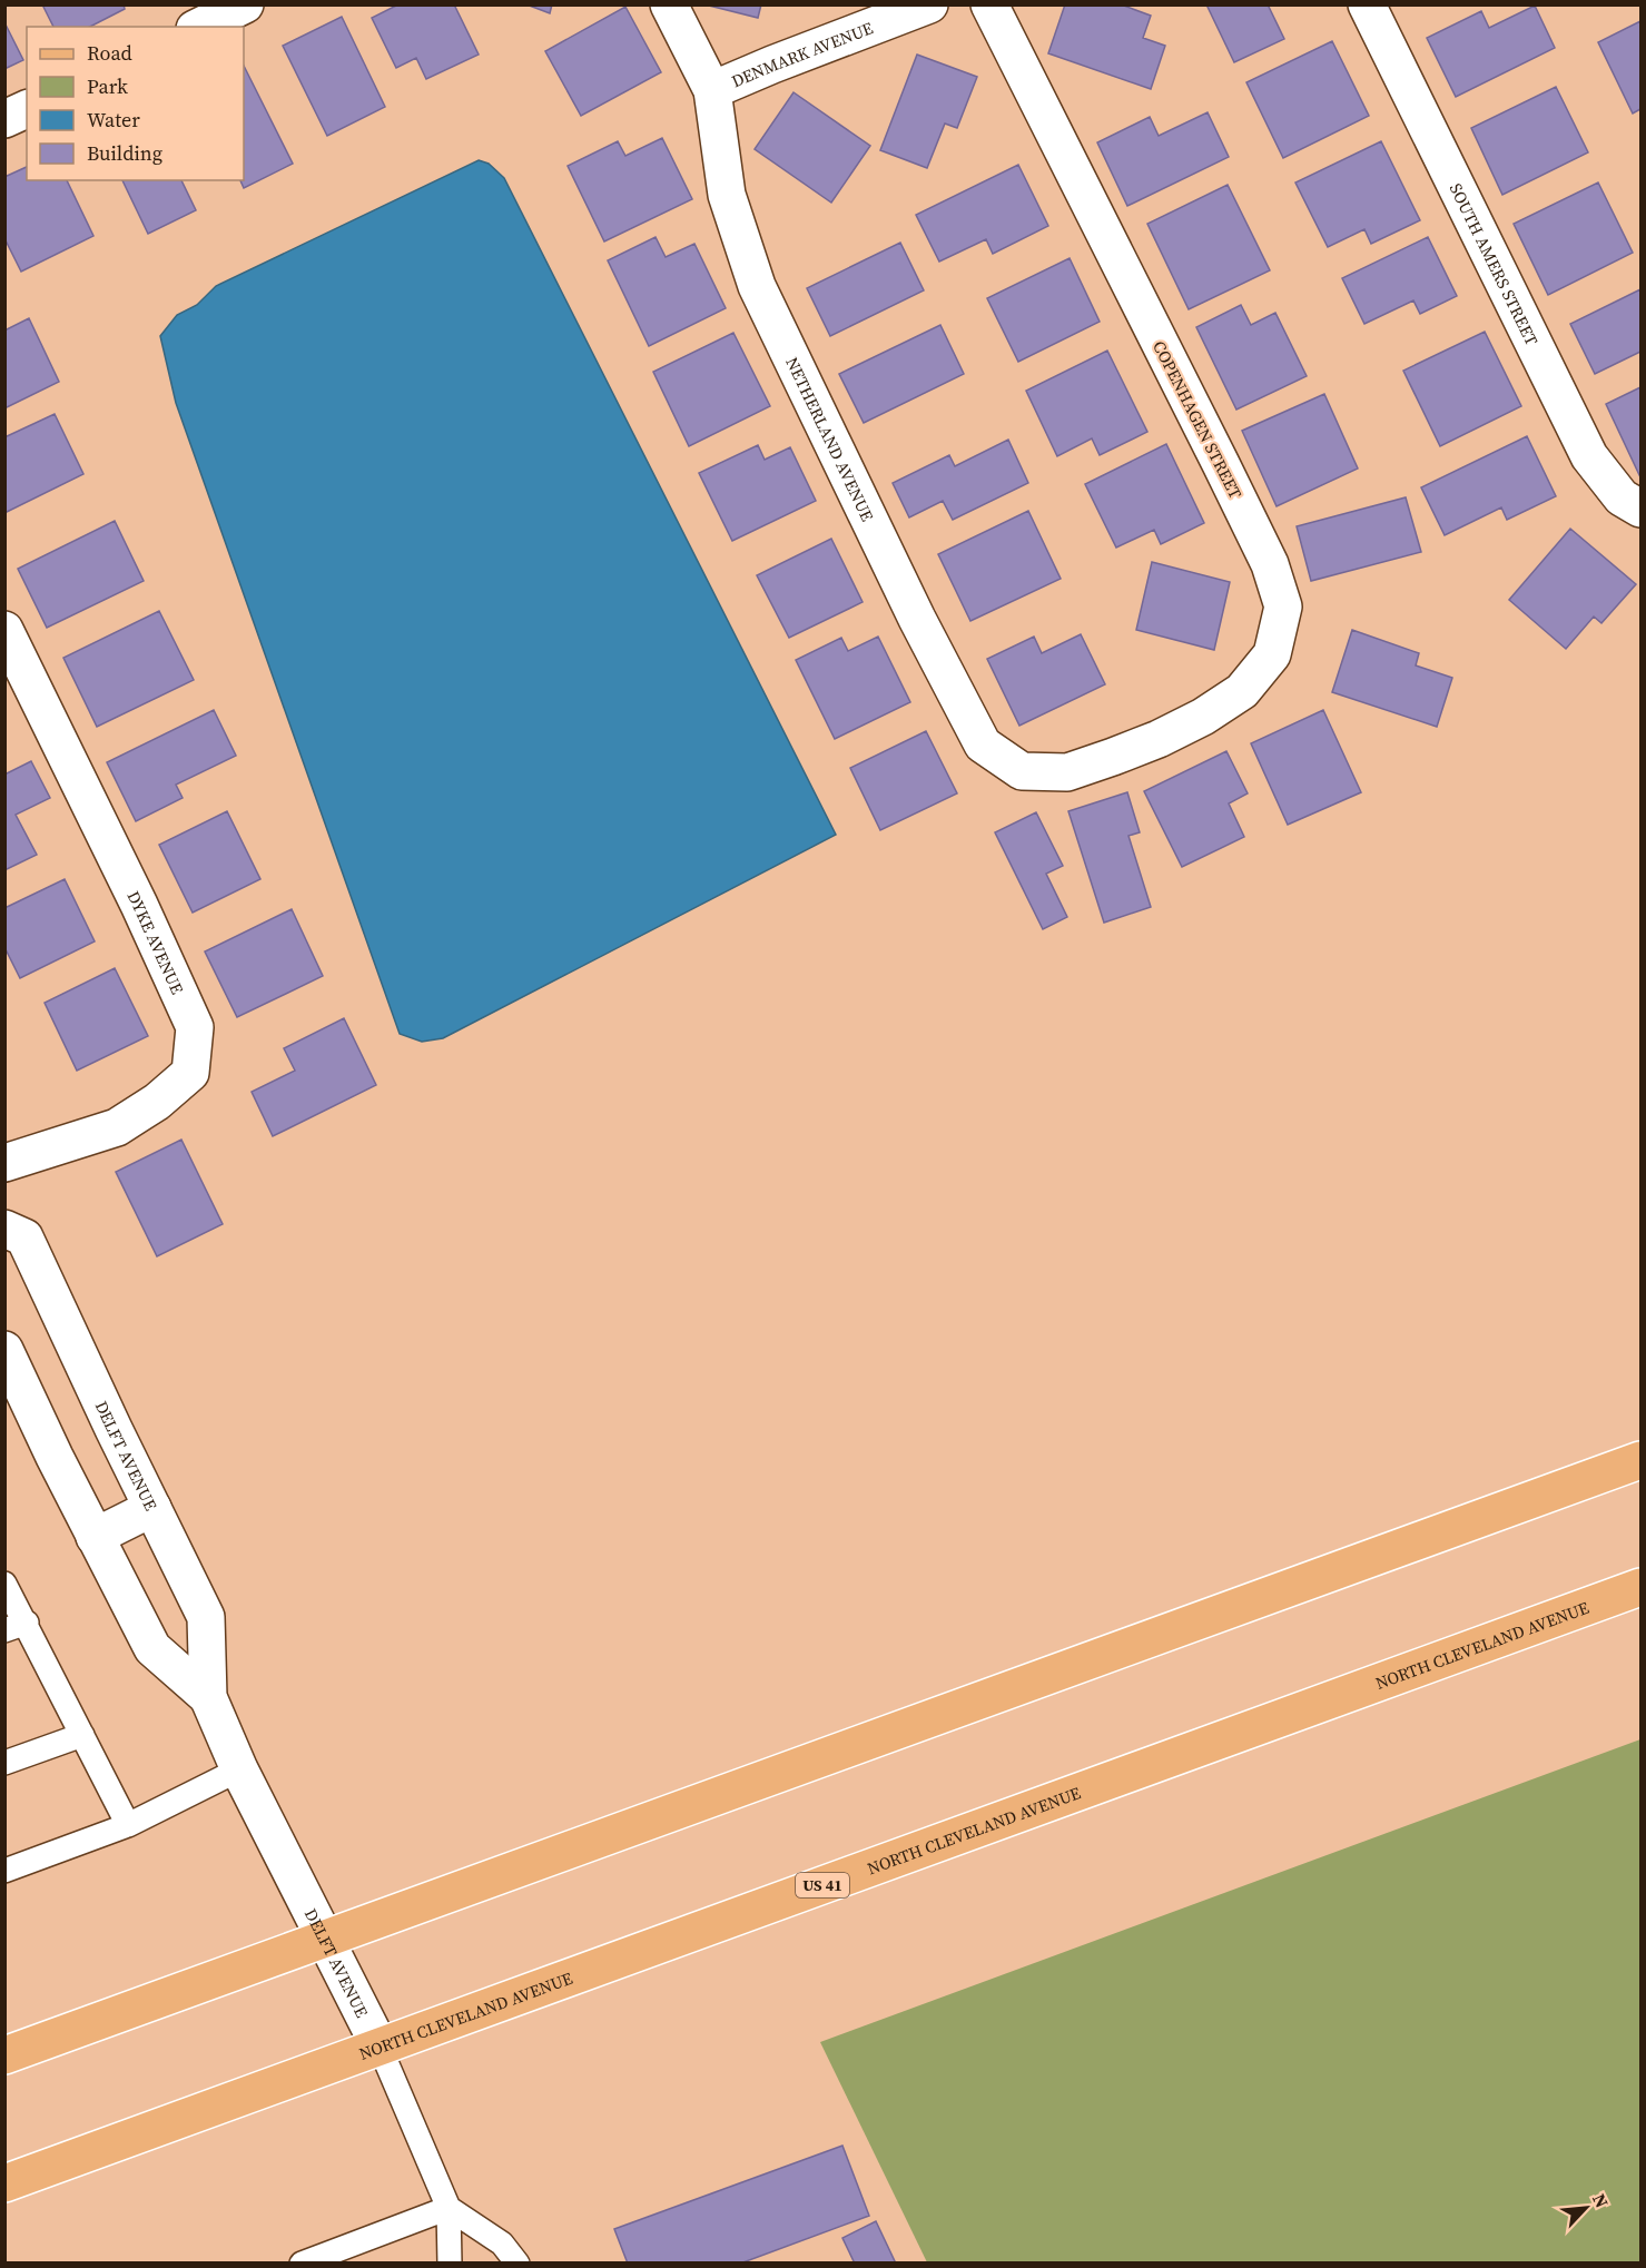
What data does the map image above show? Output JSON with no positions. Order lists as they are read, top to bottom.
{
  "streets": {
    "main road": ["NORTH CLEVELAND AVENUE", "US 41"],
    "street": [
      "DENMARK AVENUE",
      "SOUTH AMERS STREET",
      "COPENHAGEN STREET",
      "NETHERLAND AVENUE",
      "DYKE AVENUE",
      "DELFT AVENUE"
    ]
  },
  "crossings": [
    ["DENMARK AVENUE", "NETHERLAND AVENUE"],
    ["COPENHAGEN STREET", "NETHERLAND AVENUE"],
    ["DELFT AVENUE", "NORTH CLEVELAND AVENUE"]
  ],
  "legend": [
    "Road",
    "Park",
    "Water",
    "Building"
  ],
  "north": "top right"
}
